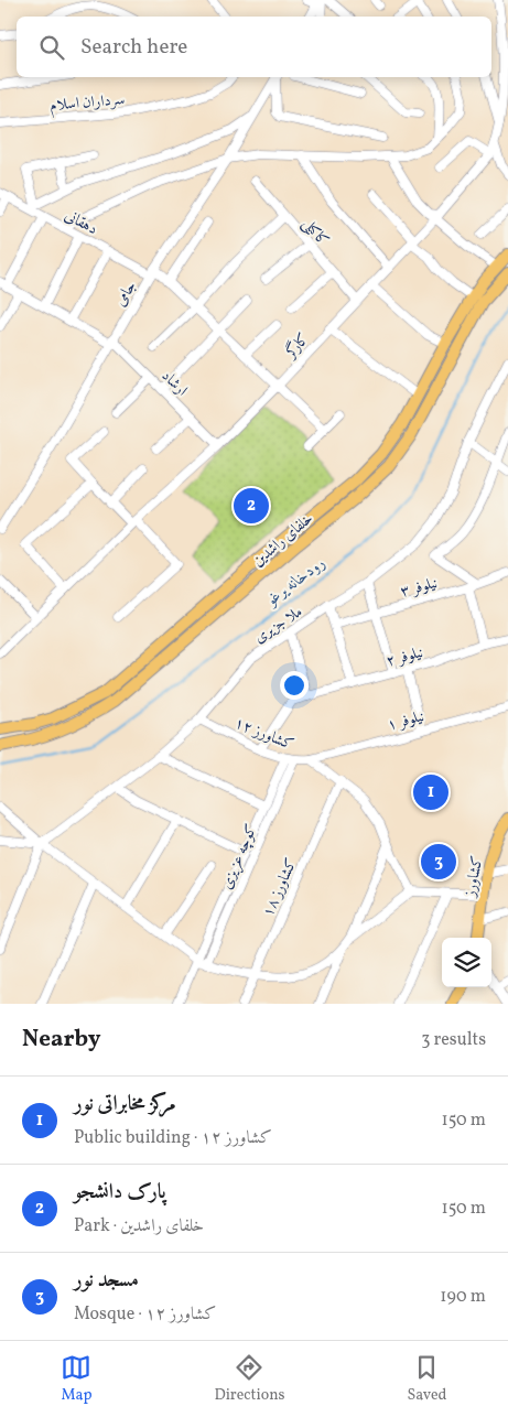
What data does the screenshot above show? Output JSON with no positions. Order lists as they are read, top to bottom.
{
  "streets": {
    "main road": ["خلفای راشدین", "کشاورز"],
    "street": [
      "سرداران اسلام",
      "دهقانی",
      "کاکیلی",
      "جامی",
      "کارگر",
      "ارشاد",
      "نیلوفر ۳",
      "ملا جزیری",
      "نیلوفر ۲",
      "نیلوفر ۱",
      "کشاورز ۱۲",
      "کوچه عزیزی",
      "کشاورز ۱۸"
    ]
  },
  "crossings": [
    ["دهقانی", "جامی"],
    ["دهقانی", "کارگر"],
    ["کاکیلی", "کارگر"],
    ["جامی", "ارشاد"],
    ["کارگر", "ارشاد"],
    ["ملا جزیری", "کشاورز ۱۲"],
    ["نیلوفر ۲", "کشاورز ۱۲"],
    ["نیلوفر ۱", "کشاورز ۱۲"],
    ["کشاورز ۱۲", "کوچه عزیزی"],
    ["کشاورز ۱۲", "کشاورز ۱۸"]
  ],
  "water": ["رودخانه یرغو"],
  "page": {
    "search": "Search here",
    "pins": ["2", "1", "3"],
    "heading": ["Nearby", "3 results"],
    "list": [
      {
        "mark": "1",
        "name": "مرکز مخابراتی نور",
        "note": "Public building · کشاورز ۱۲",
        "value": "150 m"
      },
      {
        "mark": "2",
        "name": "پارک دانشجو",
        "note": "Park · خلفای راشدین",
        "value": "150 m"
      },
      {
        "mark": "3",
        "name": "مسجد نور",
        "note": "Mosque · کشاورز ۱۲",
        "value": "190 m"
      }
    ],
    "nav": ["Map", "Directions", "Saved"]
  }
}
